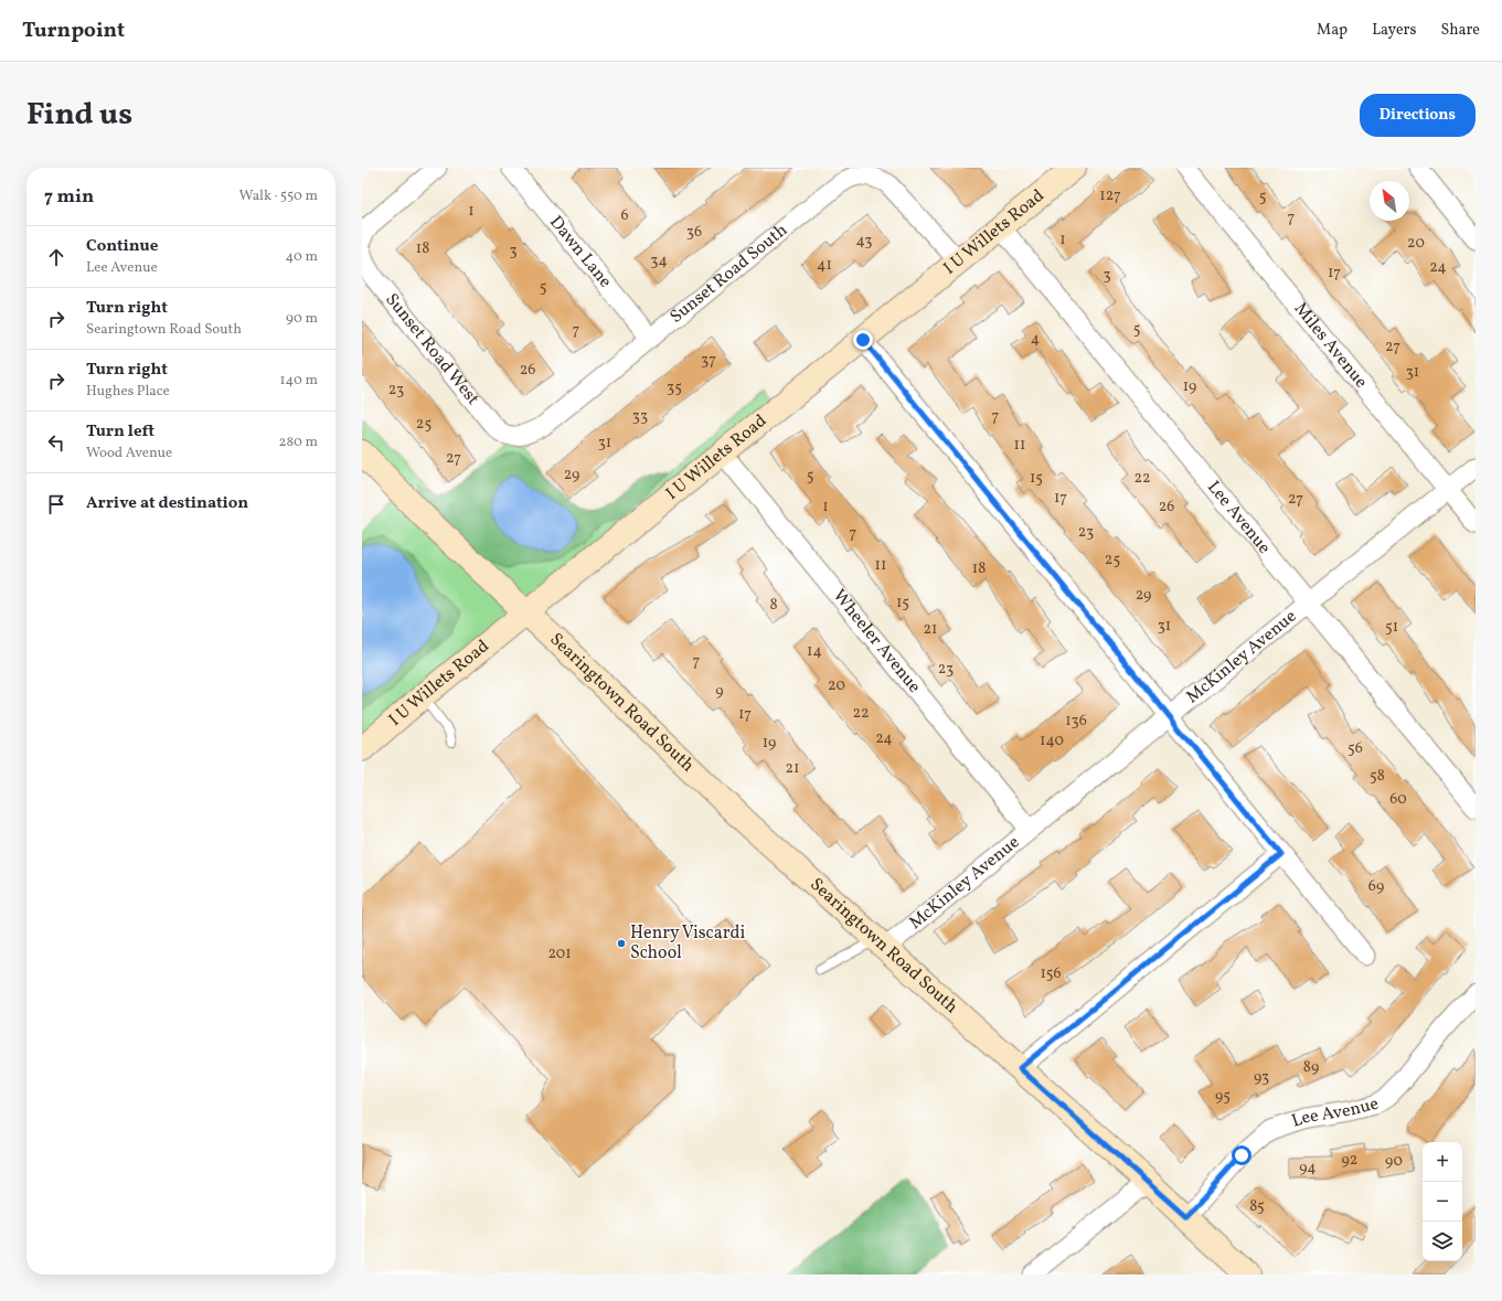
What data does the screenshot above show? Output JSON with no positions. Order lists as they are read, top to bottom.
{
  "streets": {
    "main road": ["I U Willets Road", "Searingtown Road South"],
    "street": [
      "Dawn Lane",
      "Sunset Road South",
      "Miles Avenue",
      "Sunset Road West",
      "Lee Avenue",
      "Wheeler Avenue",
      "McKinley Avenue"
    ]
  },
  "crossings": [
    ["I U Willets Road", "Sunset Road South"],
    ["I U Willets Road", "Lee Avenue"],
    ["I U Willets Road", "Wheeler Avenue"],
    ["I U Willets Road", "Searingtown Road South"],
    ["Dawn Lane", "Sunset Road South"],
    ["Sunset Road South", "Sunset Road West"],
    ["Miles Avenue", "McKinley Avenue"],
    ["Lee Avenue", "McKinley Avenue"],
    ["Lee Avenue", "Searingtown Road South"],
    ["Wheeler Avenue", "McKinley Avenue"],
    ["McKinley Avenue", "Searingtown Road South"]
  ],
  "places": ["Henry Viscardi School"],
  "house_numbers": [
    "127",
    "5",
    "1",
    "6",
    "7",
    "36",
    "1",
    "43",
    "20",
    "18",
    "3",
    "34",
    "41",
    "24",
    "17",
    "3",
    "5",
    "5",
    "7",
    "4",
    "27",
    "37",
    "26",
    "31",
    "19",
    "35",
    "23",
    "33",
    "7",
    "25",
    "31",
    "11",
    "27",
    "29",
    "5",
    "15",
    "22",
    "17",
    "27",
    "1",
    "26",
    "23",
    "7",
    "25",
    "11",
    "18",
    "29",
    "15",
    "8",
    "31",
    "51",
    "21",
    "14",
    "7",
    "23",
    "20",
    "9",
    "22",
    "17",
    "136",
    "24",
    "140",
    "19",
    "56",
    "21",
    "58",
    "60",
    "69",
    "201",
    "156",
    "89",
    "93",
    "95",
    "92",
    "90",
    "94",
    "85"
  ],
  "north": "top left",
  "page": {
    "header": "Turnpoint",
    "nav": ["Map", "Layers", "Share"],
    "title": "Find us",
    "buttons": "Directions",
    "heading": ["7 min", "Walk · 550 m"],
    "list": [
      ["Continue", "Lee Avenue", "40 m"],
      ["Turn right", "Searingtown Road South", "90 m"],
      ["Turn right", "Hughes Place", "140 m"],
      ["Turn left", "Wood Avenue", "280 m"],
      "Arrive at destination"
    ],
    "map_buttons": ["+", "−"]
  }
}
